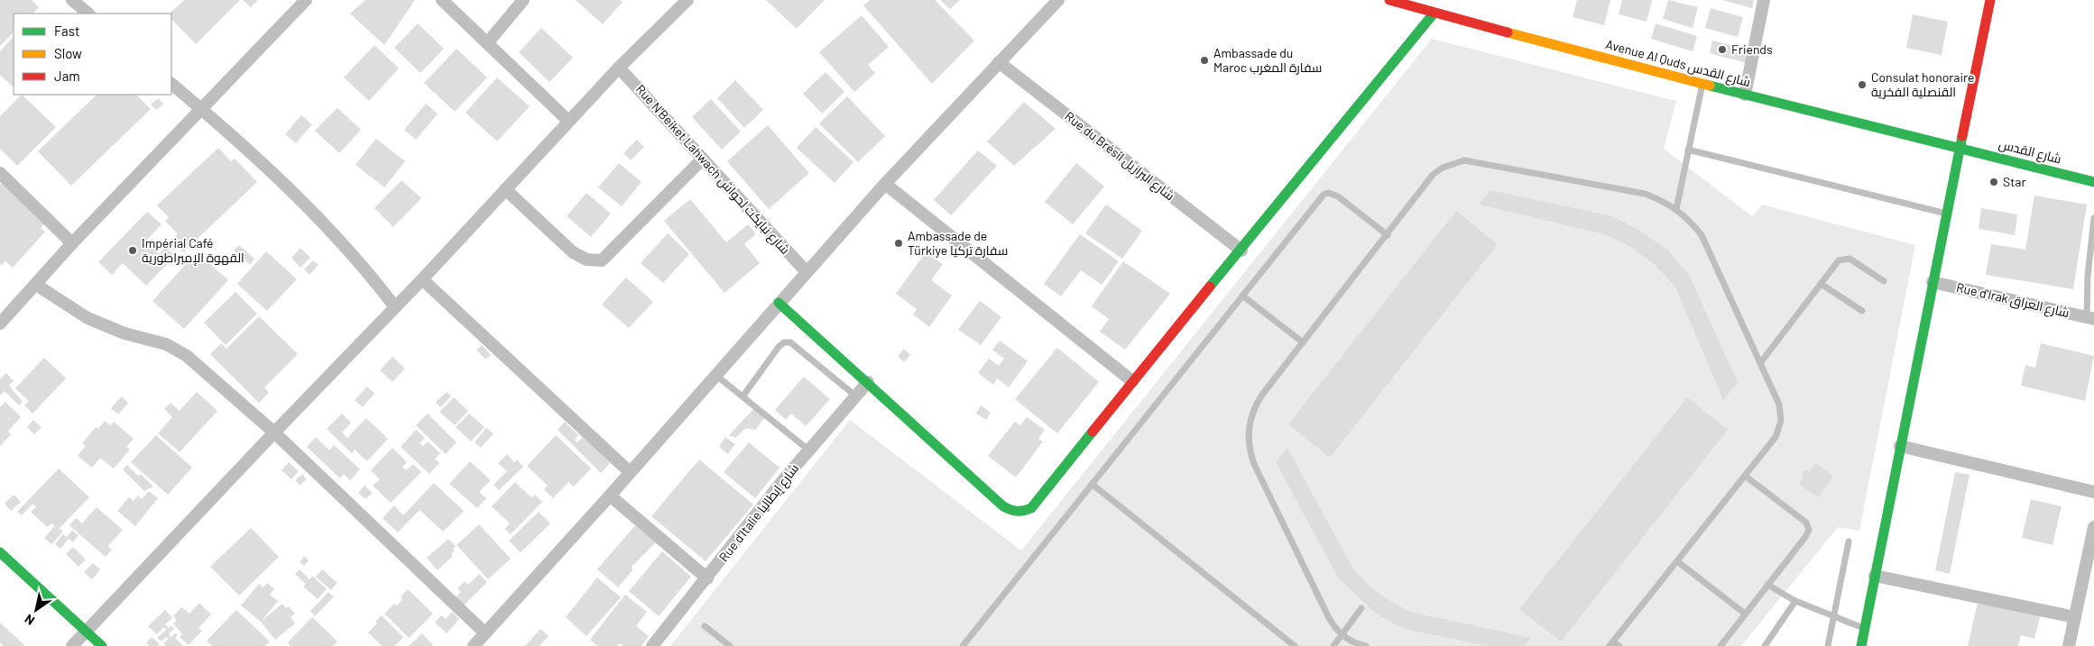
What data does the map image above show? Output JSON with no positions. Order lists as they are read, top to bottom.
{
  "streets": {
    "street": [
      "Avenue Al Quds شارع القدس",
      "شارع القدس",
      "Rue du Brésil شارع البرازيل",
      "Rue N'Beiket Lahwach شارع نبايكت لحواش",
      "Rue d'Irak شارع العراق",
      "Rue d'Italie شارع إيطاليا"
    ]
  },
  "crossings": [
    ["Avenue Al Quds شارع القدس", "شارع القدس"]
  ],
  "places": [
    "Friends",
    "Ambassade du Maroc سفارة المغرب",
    "Consulat honoraire القنصلية الفخرية",
    "Star",
    "Ambassade de Türkiye سفارة تركيا",
    "Impérial Café القهوة الإمبراطورية"
  ],
  "legend": ["Fast", "Slow", "Jam"],
  "north": "bottom left"
}
